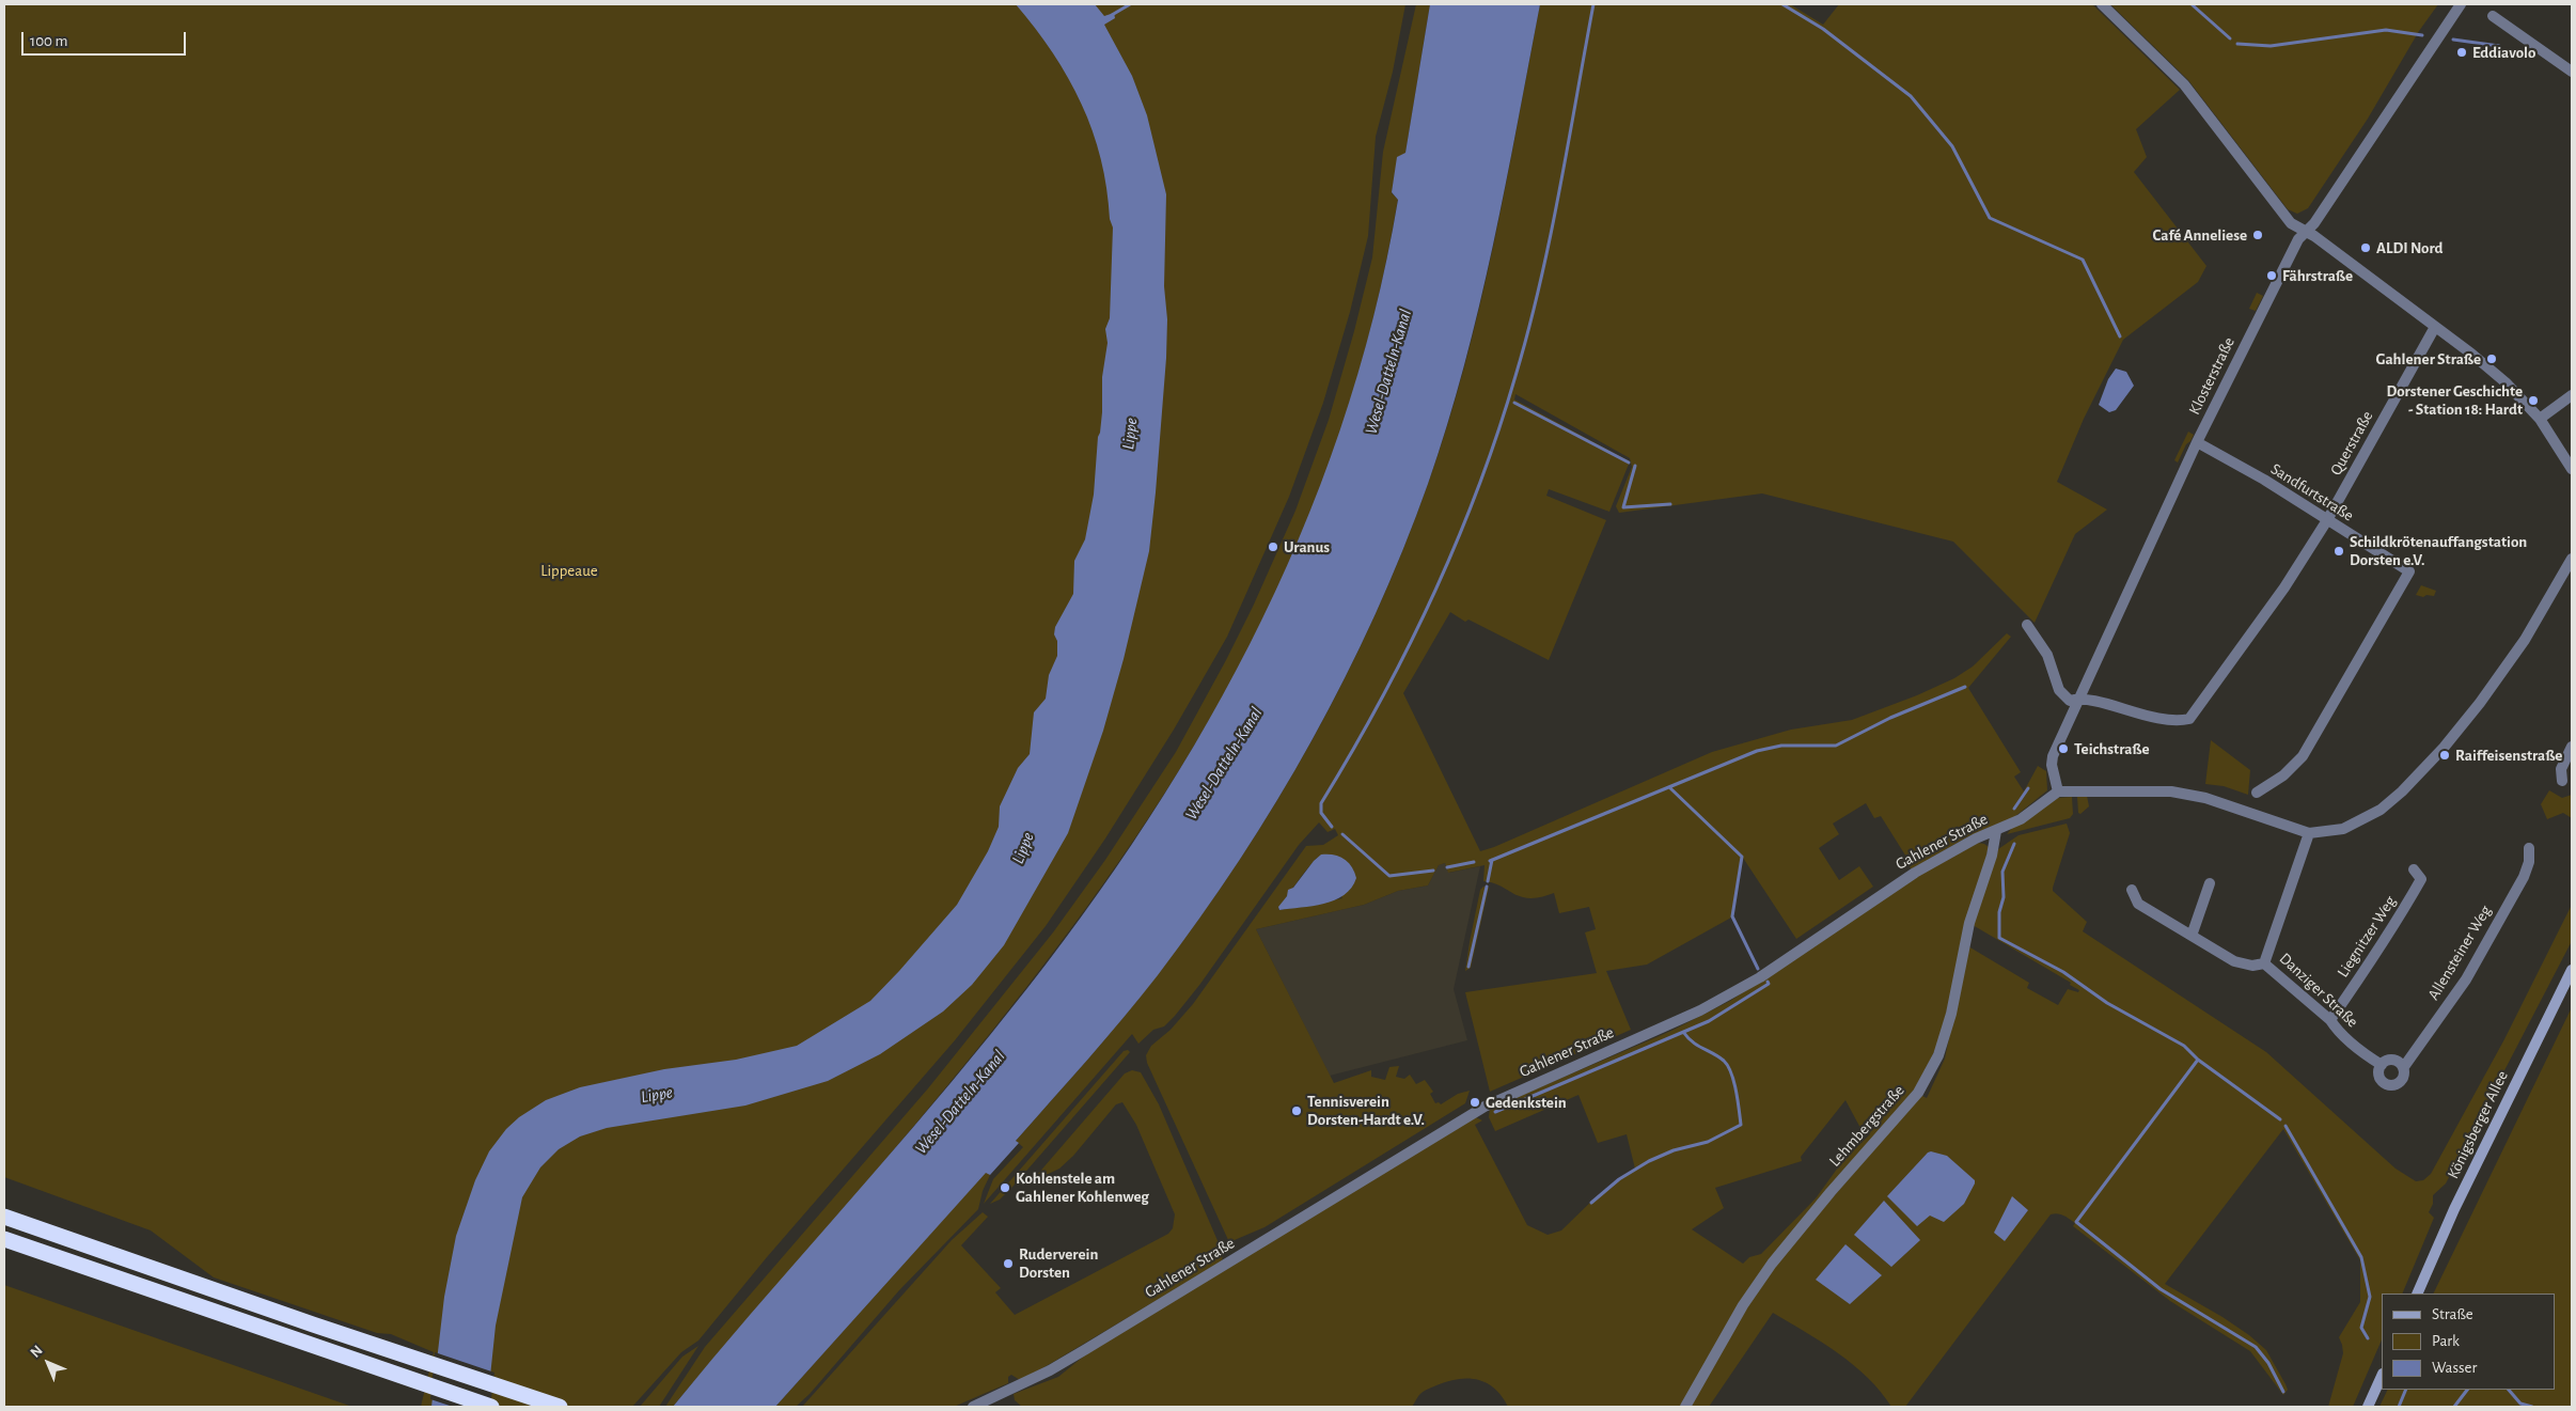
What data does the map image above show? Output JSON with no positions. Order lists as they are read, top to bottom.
{
  "streets": {
    "main road": ["Königsberger Allee"],
    "street": [
      "Klosterstraße",
      "Querstraße",
      "Sandfurtstraße",
      "Gahlener Straße",
      "Liegnitzer Weg",
      "Allensteiner Weg",
      "Danziger Straße",
      "Lehmbergstraße"
    ]
  },
  "crossings": [
    ["Klosterstraße", "Sandfurtstraße"],
    ["Klosterstraße", "Gahlener Straße"],
    ["Querstraße", "Sandfurtstraße"],
    ["Gahlener Straße", "Lehmbergstraße"],
    ["Liegnitzer Weg", "Danziger Straße"],
    ["Allensteiner Weg", "Danziger Straße"]
  ],
  "water": ["Wesel-Datteln-Kanal", "Lippe"],
  "parks": ["Lippeaue"],
  "places": [
    "Eddiavolo",
    "Café Anneliese",
    "ALDI Nord",
    "Fährstraße",
    "Gahlener Straße",
    "Dorstener Geschichte - Station 18: Hardt",
    "Uranus",
    "Schildkrötenauffangstation Dorsten e.V.",
    "Teichstraße",
    "Raiffeisenstraße",
    "Gedenkstein",
    "Tennisverein Dorsten-Hardt e.V.",
    "Kohlenstele am Gahlener Kohlenweg",
    "Ruderverein Dorsten"
  ],
  "legend": ["Straße", "Park", "Wasser"],
  "scale_bar": "100 m",
  "north": "top left"
}
